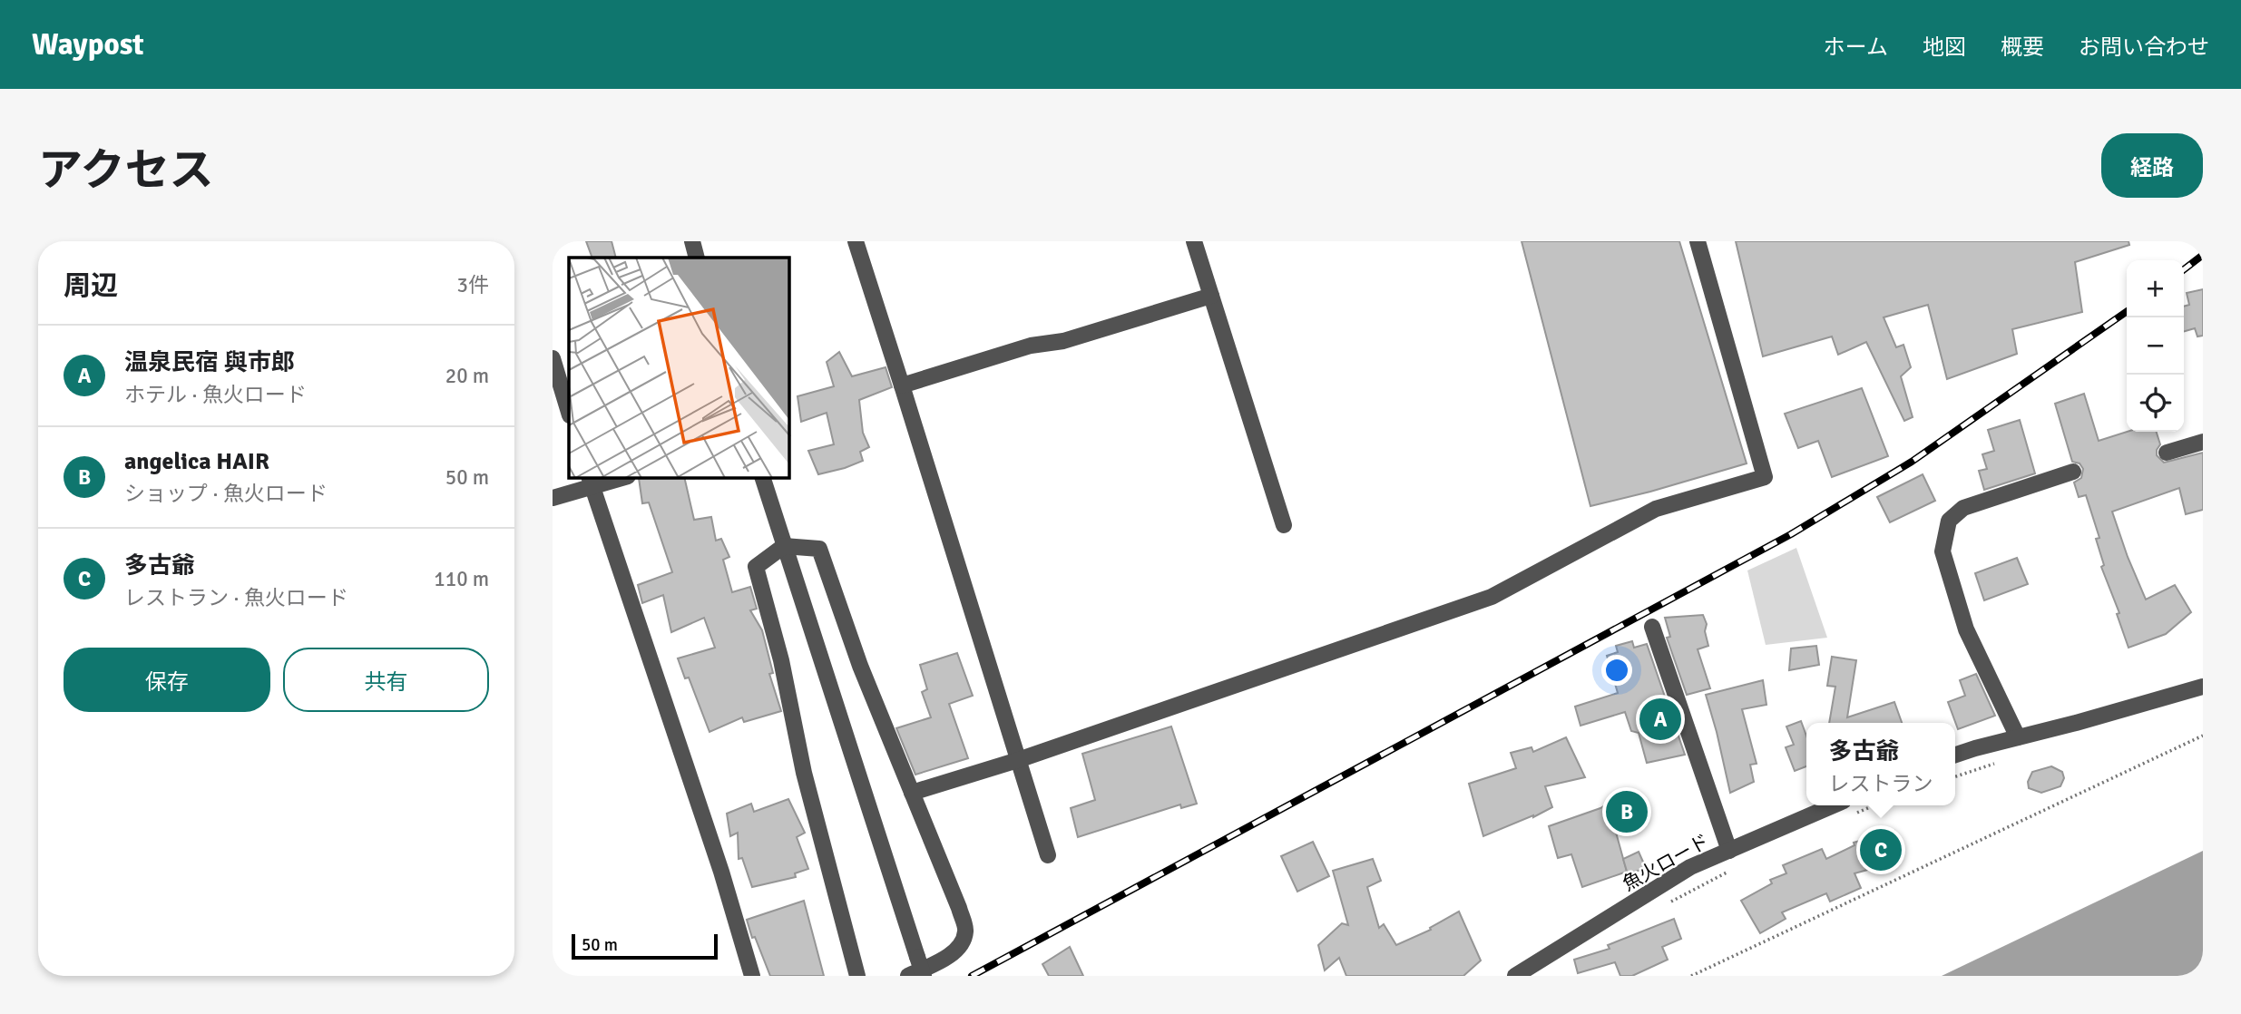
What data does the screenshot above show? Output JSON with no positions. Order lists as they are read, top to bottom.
{
  "streets": {
    "street": ["魚火ロード"]
  },
  "scale_bar": "50 m",
  "page": {
    "header": "Waypost",
    "nav": [
      "ホーム",
      "地図",
      "概要",
      "お問い合わせ"
    ],
    "title": "アクセス",
    "buttons": [
      "経路",
      ["保存", "共有"]
    ],
    "heading": ["周辺", "3件"],
    "map_buttons": ["+", "−"],
    "list": [
      {
        "mark": "A",
        "name": "温泉民宿 與市郎",
        "note": "ホテル · 魚火ロード",
        "value": "20 m"
      },
      {
        "mark": "B",
        "name": "angelica HAIR",
        "note": "ショップ · 魚火ロード",
        "value": "50 m"
      },
      {
        "mark": "C",
        "name": "多古爺",
        "note": "レストラン · 魚火ロード",
        "value": "110 m"
      }
    ],
    "pins": ["A", "B", "C"],
    "popup": ["多古爺", "レストラン"],
    "scale": "50 m"
  }
}
